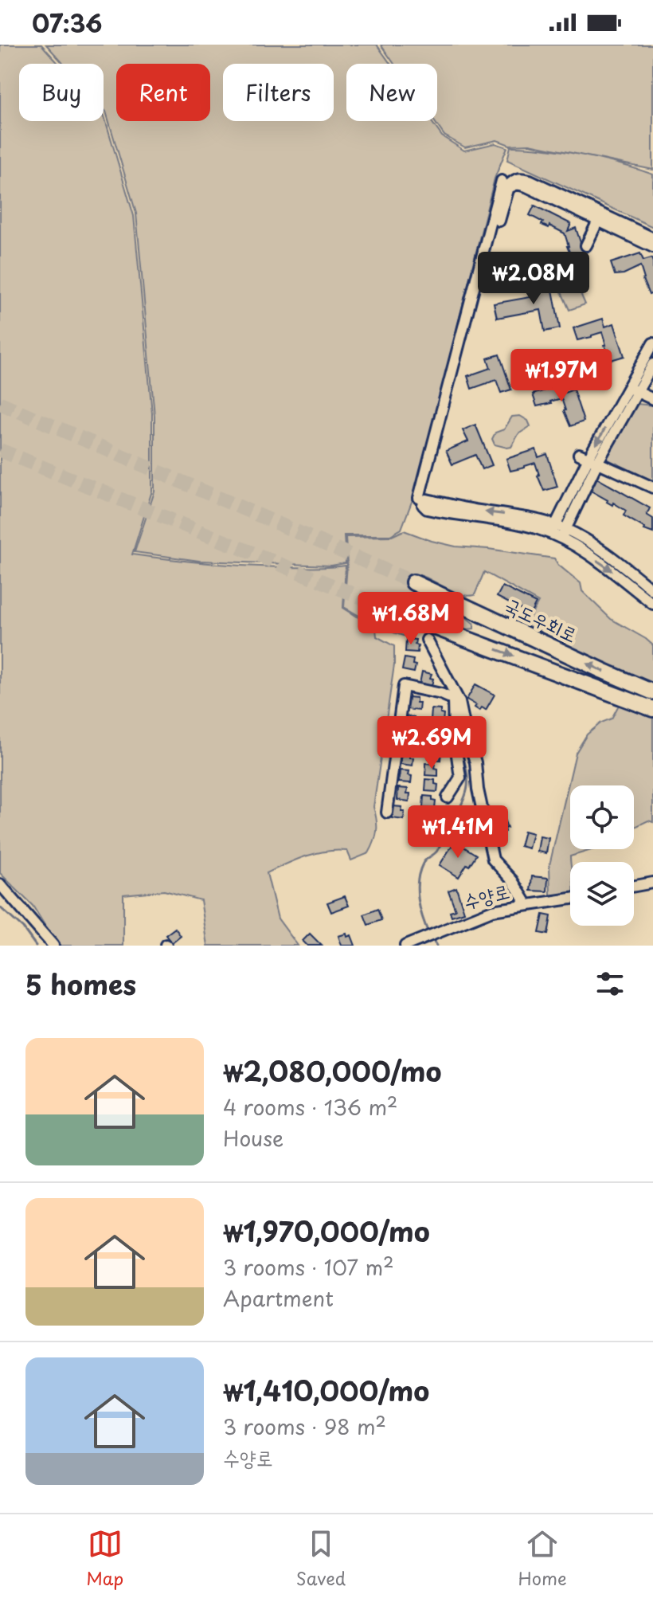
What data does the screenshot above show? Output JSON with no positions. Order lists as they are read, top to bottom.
{
  "streets": {
    "highway": ["국도우회로"],
    "street": ["수양로"]
  },
  "page": {
    "status": "07:36",
    "chip": [
      "Buy",
      "Rent",
      "Filters",
      "New"
    ],
    "price": [
      "₩2.08M",
      "₩1.97M",
      "₩1.68M",
      "₩2.69M",
      "₩1.41M"
    ],
    "heading": "5 homes",
    "list": [
      {
        "name": "₩2,080,000/mo",
        "note": "4 rooms · 136 m² · House"
      },
      {
        "name": "₩1,970,000/mo",
        "note": "3 rooms · 107 m² · Apartment"
      },
      {
        "name": "₩1,410,000/mo",
        "note": "3 rooms · 98 m² · 수양로"
      }
    ],
    "tabs": ["Map", "Saved", "Home"]
  }
}
